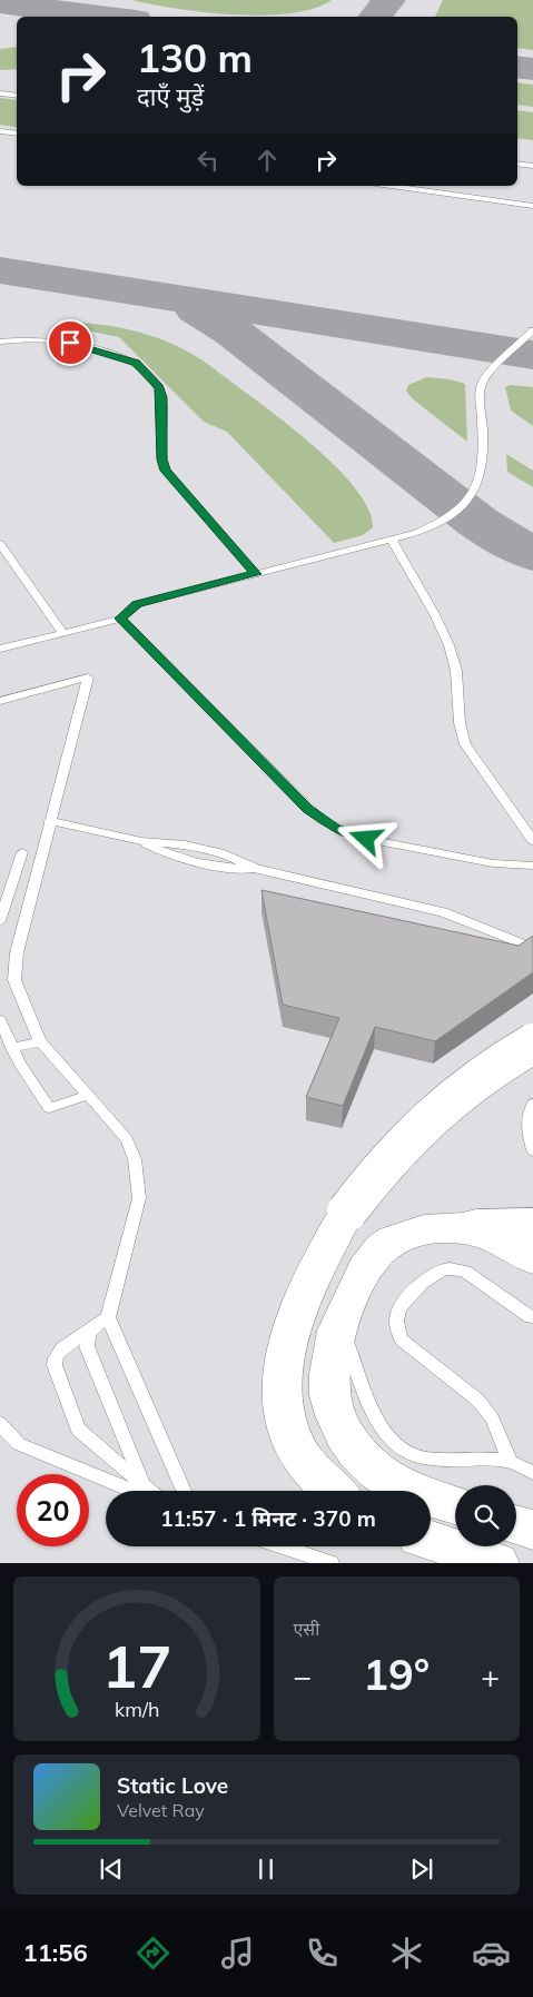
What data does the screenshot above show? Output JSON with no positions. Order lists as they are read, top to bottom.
{
  "page": {
    "turn": ["130 m", "दाएँ मुड़ें"],
    "limit": "20",
    "trip": "11:57 · 1 मिनट · 370 m",
    "tile": "एसी",
    "heat": ["−", "19°", "+"],
    "song": ["Static Love", "Velvet Ray"],
    "tabs": "11:56",
    "gauge": ["17", "km/h"]
  }
}
